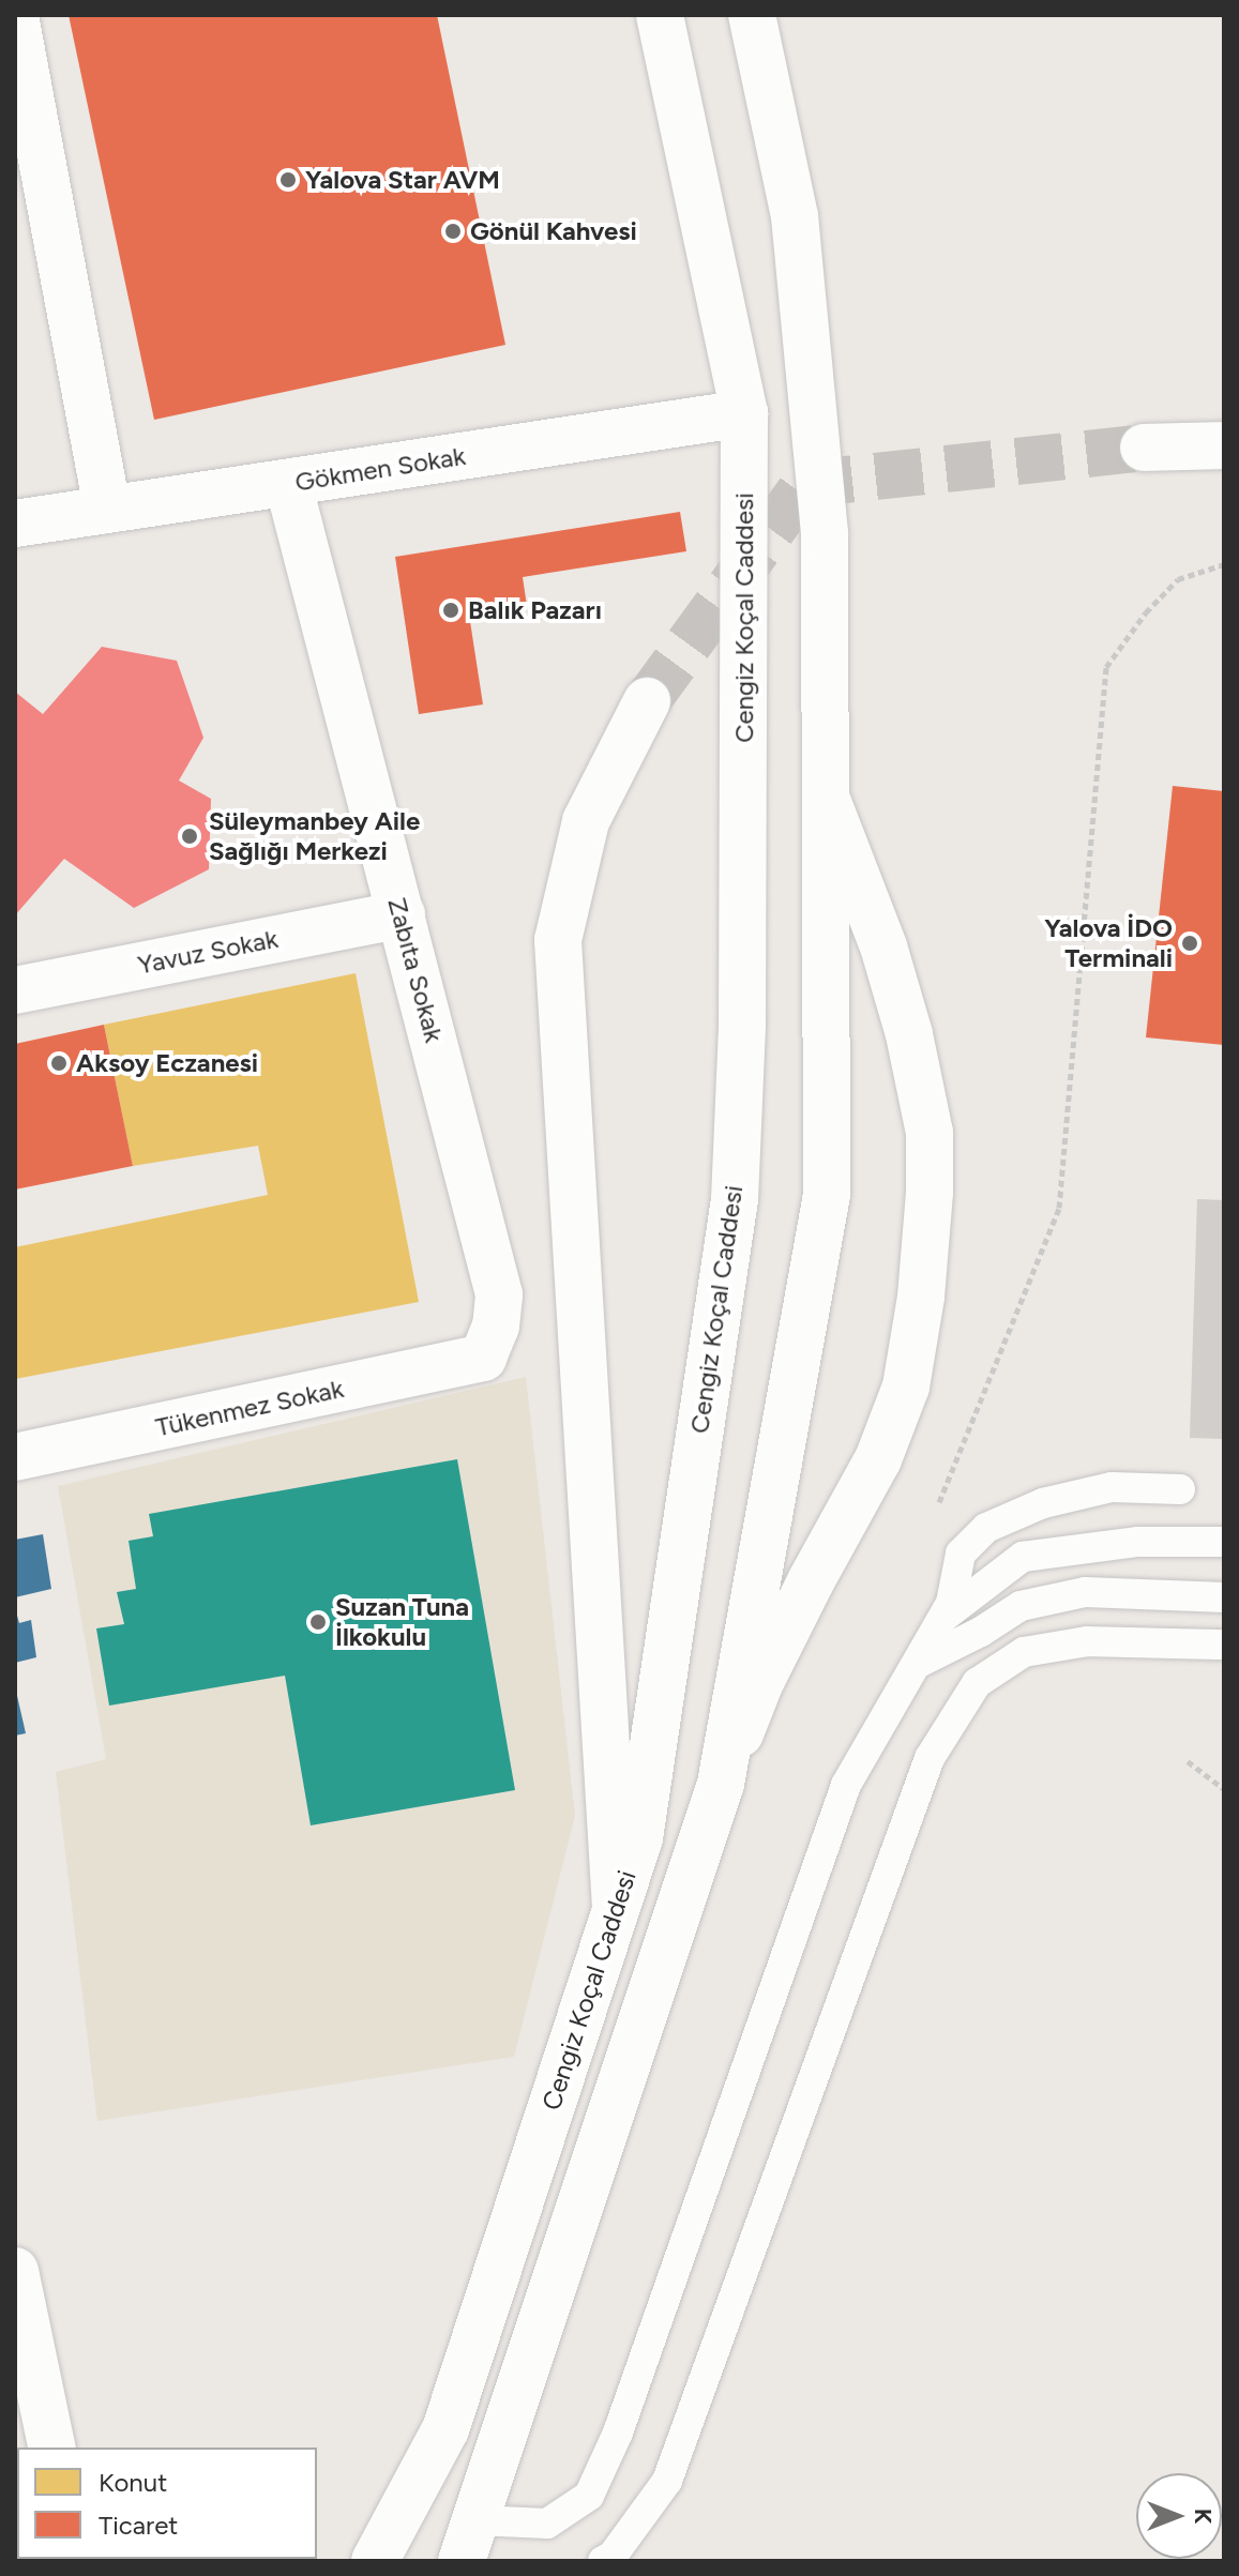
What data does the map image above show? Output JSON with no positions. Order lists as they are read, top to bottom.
{
  "streets": {
    "street": [
      "Gökmen Sokak",
      "Cengiz Koçal Caddesi",
      "Yavuz Sokak",
      "Zabıta Sokak",
      "Tükenmez Sokak"
    ]
  },
  "crossings": [
    ["Gökmen Sokak", "Cengiz Koçal Caddesi"],
    ["Gökmen Sokak", "Zabıta Sokak"],
    ["Yavuz Sokak", "Zabıta Sokak"],
    ["Zabıta Sokak", "Tükenmez Sokak"]
  ],
  "places": [
    "Yalova Star AVM",
    "Gönül Kahvesi",
    "Balık Pazarı",
    "Süleymanbey Aile Sağlığı Merkezi",
    "Yalova İDO Terminali",
    "Aksoy Eczanesi",
    "Suzan Tuna İlkokulu"
  ],
  "legend": ["Konut", "Ticaret"],
  "north": "right"
}
